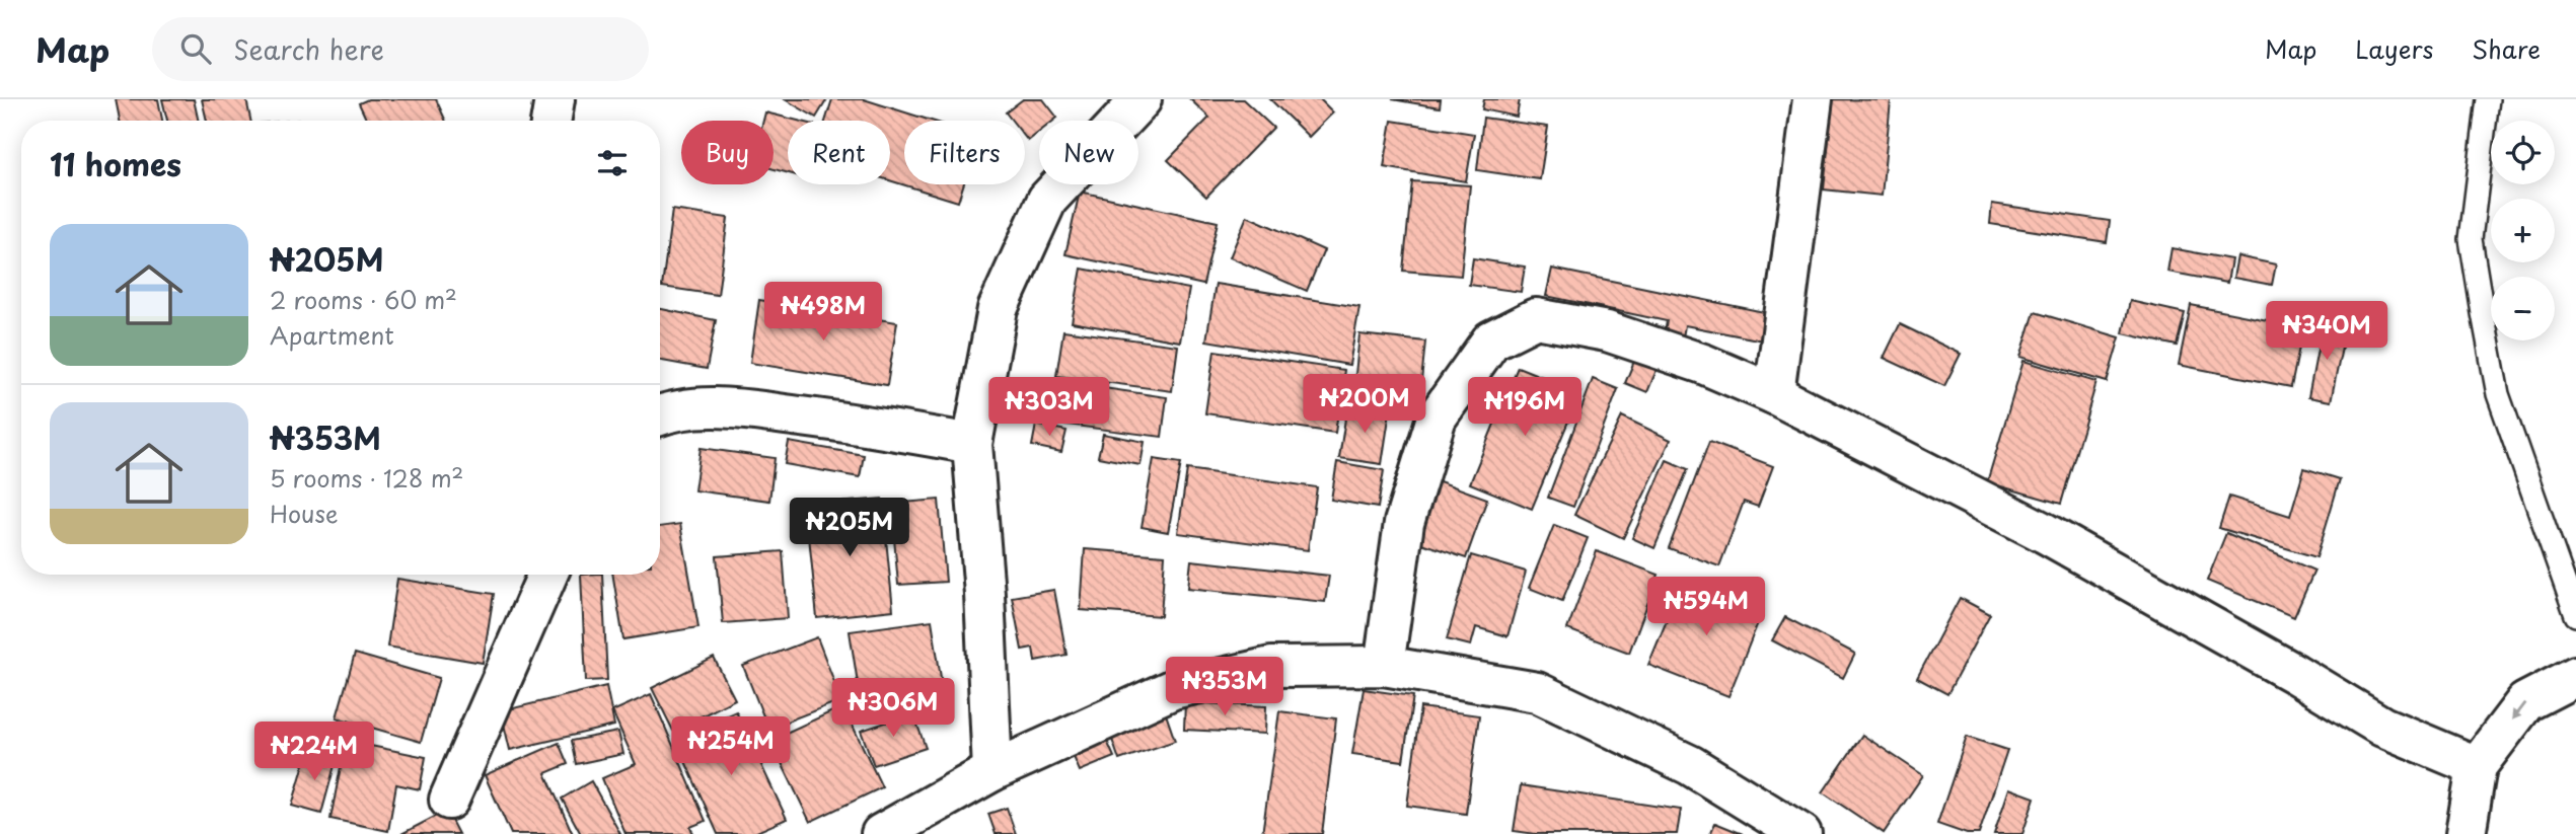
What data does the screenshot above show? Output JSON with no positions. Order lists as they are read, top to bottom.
{
  "page": {
    "header": "Map",
    "search": "Search here",
    "nav": ["Map", "Layers", "Share"],
    "map_buttons": ["+", "−"],
    "chip": [
      "Buy",
      "Rent",
      "Filters",
      "New"
    ],
    "heading": "11 homes",
    "list": [
      {
        "name": "₦205M",
        "note": "2 rooms · 60 m² · Apartment"
      },
      {
        "name": "₦353M",
        "note": "5 rooms · 128 m² · House"
      }
    ],
    "price": [
      "₦498M",
      "₦340M",
      "₦200M",
      "₦303M",
      "₦196M",
      "₦205M",
      "₦594M",
      "₦353M",
      "₦306M",
      "₦254M",
      "₦224M"
    ]
  }
}
